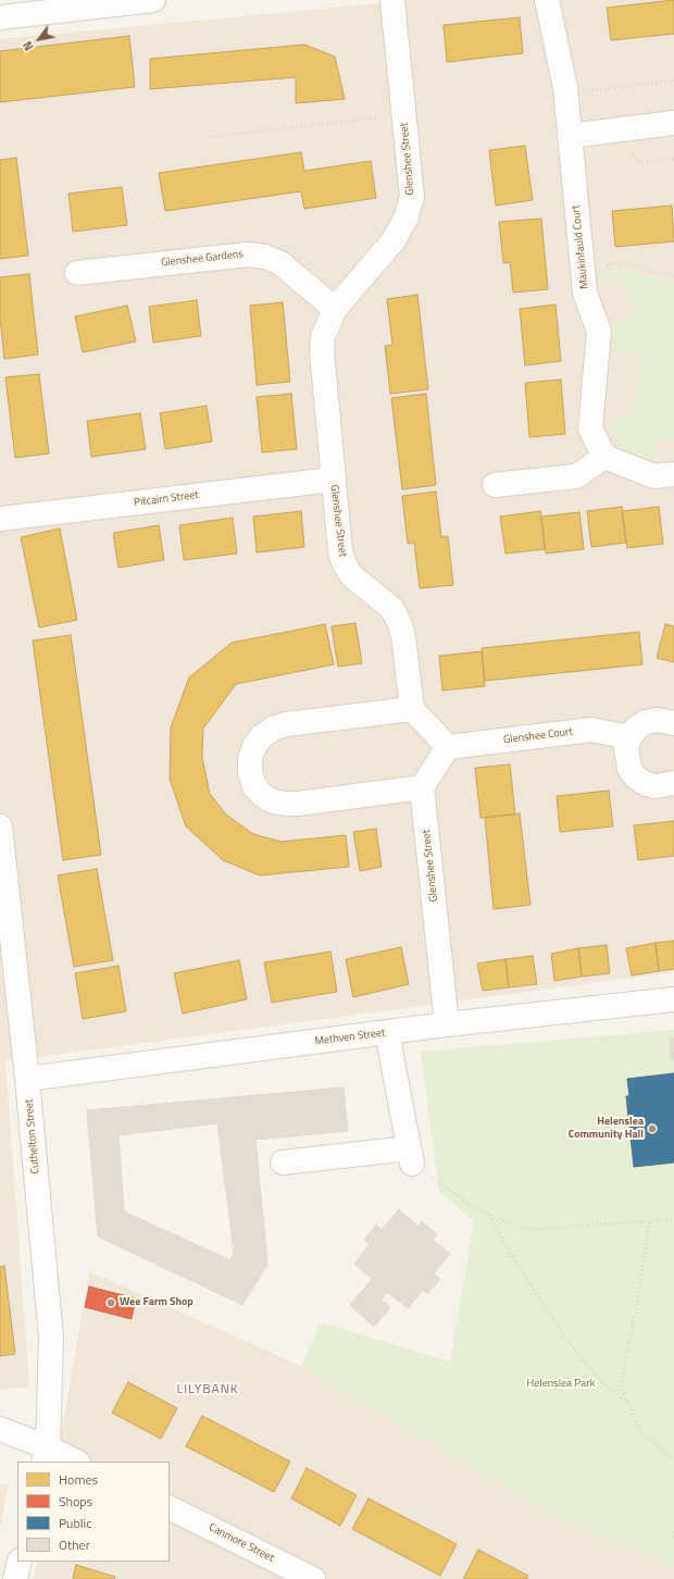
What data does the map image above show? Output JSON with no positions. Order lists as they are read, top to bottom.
{
  "streets": {
    "street": [
      "Glenshee Street",
      "Maukinfauld Court",
      "Glenshee Gardens",
      "Pitcairn Street",
      "Glenshee Court",
      "Methven Street",
      "Cuthelton Street",
      "Canmore Street"
    ]
  },
  "crossings": [
    ["Glenshee Street", "Glenshee Gardens"],
    ["Glenshee Street", "Pitcairn Street"],
    ["Glenshee Street", "Methven Street"],
    ["Methven Street", "Cuthelton Street"]
  ],
  "districts": ["LILYBANK"],
  "parks": ["Helenslea Park"],
  "places": ["Helenslea Community Hall", "Wee Farm Shop"],
  "legend": [
    "Homes",
    "Shops",
    "Public",
    "Other"
  ],
  "north": "bottom left"
}
